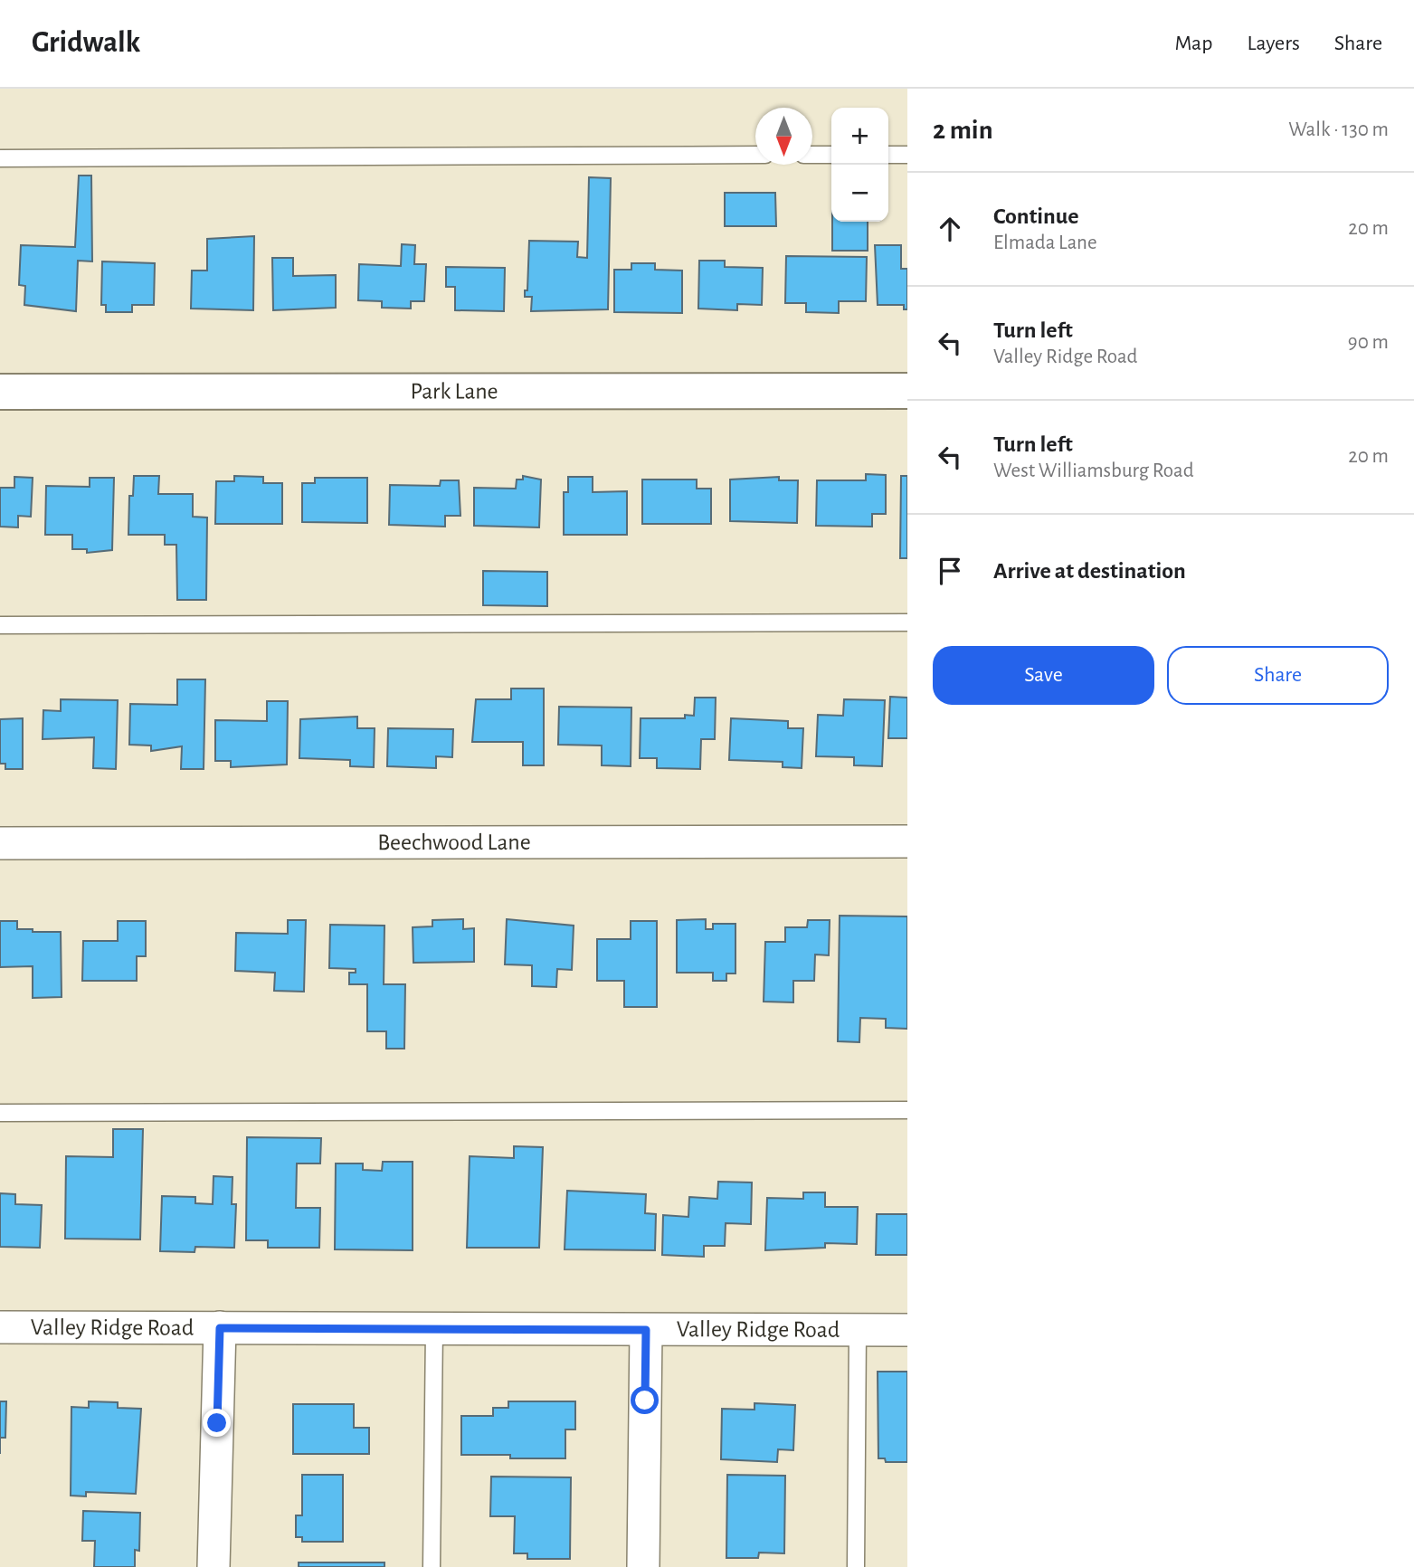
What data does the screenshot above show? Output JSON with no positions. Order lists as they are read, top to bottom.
{
  "streets": {
    "street": ["Park Lane", "Beechwood Lane", "Valley Ridge Road"]
  },
  "north": "bottom",
  "page": {
    "header": "Gridwalk",
    "nav": ["Map", "Layers", "Share"],
    "heading": ["2 min", "Walk · 130 m"],
    "map_buttons": ["+", "−"],
    "list": [
      ["Continue", "Elmada Lane", "20 m"],
      ["Turn left", "Valley Ridge Road", "90 m"],
      ["Turn left", "West Williamsburg Road", "20 m"],
      "Arrive at destination"
    ],
    "buttons": ["Save", "Share"]
  }
}
